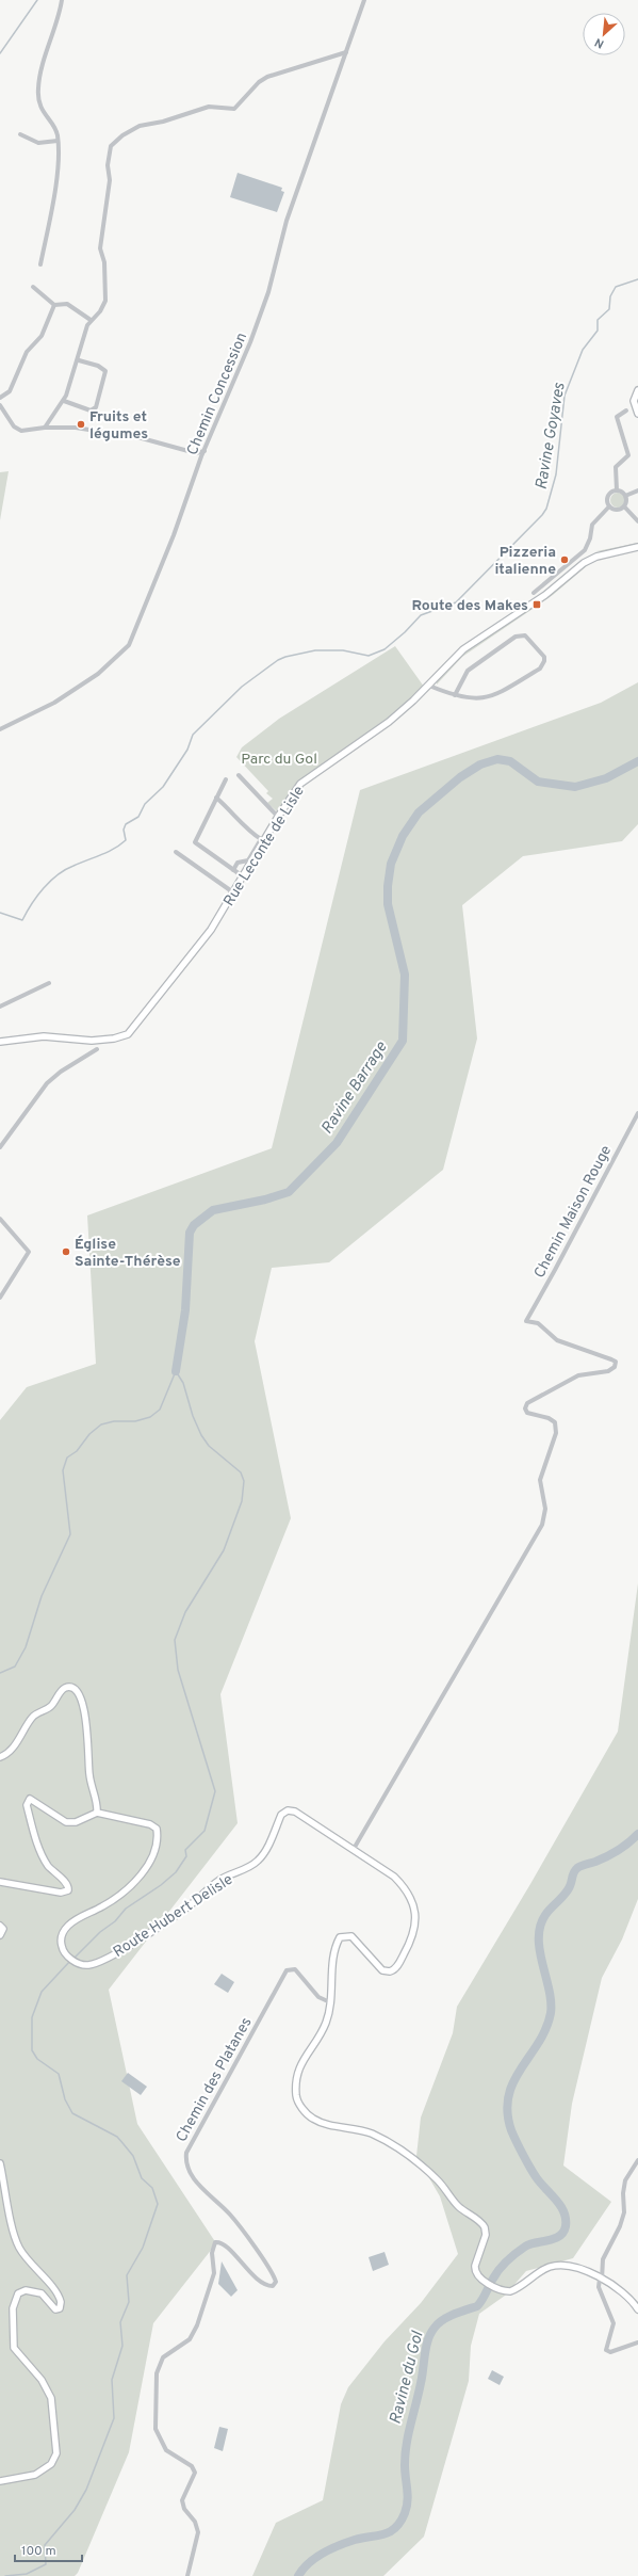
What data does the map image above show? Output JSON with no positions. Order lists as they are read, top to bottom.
{
  "streets": {
    "main road": ["Rue Leconte de Lisle", "Route Hubert Delisle"],
    "street": ["Chemin Concession", "Chemin Maison Rouge", "Chemin des Platanes"]
  },
  "crossings": [
    ["Chemin Maison Rouge", "Route Hubert Delisle"],
    ["Route Hubert Delisle", "Chemin des Platanes"]
  ],
  "water": ["Ravine Goyaves", "Ravine Barrage", "Ravine du Gol"],
  "parks": ["Parc du Gol"],
  "places": {
    "other": ["Fruits et légumes", "Pizzeria italienne", "Église Sainte-Thérèse"],
    "transit": ["Route des Makes"]
  },
  "scale_bar": "100 m",
  "north": "bottom left"
}
